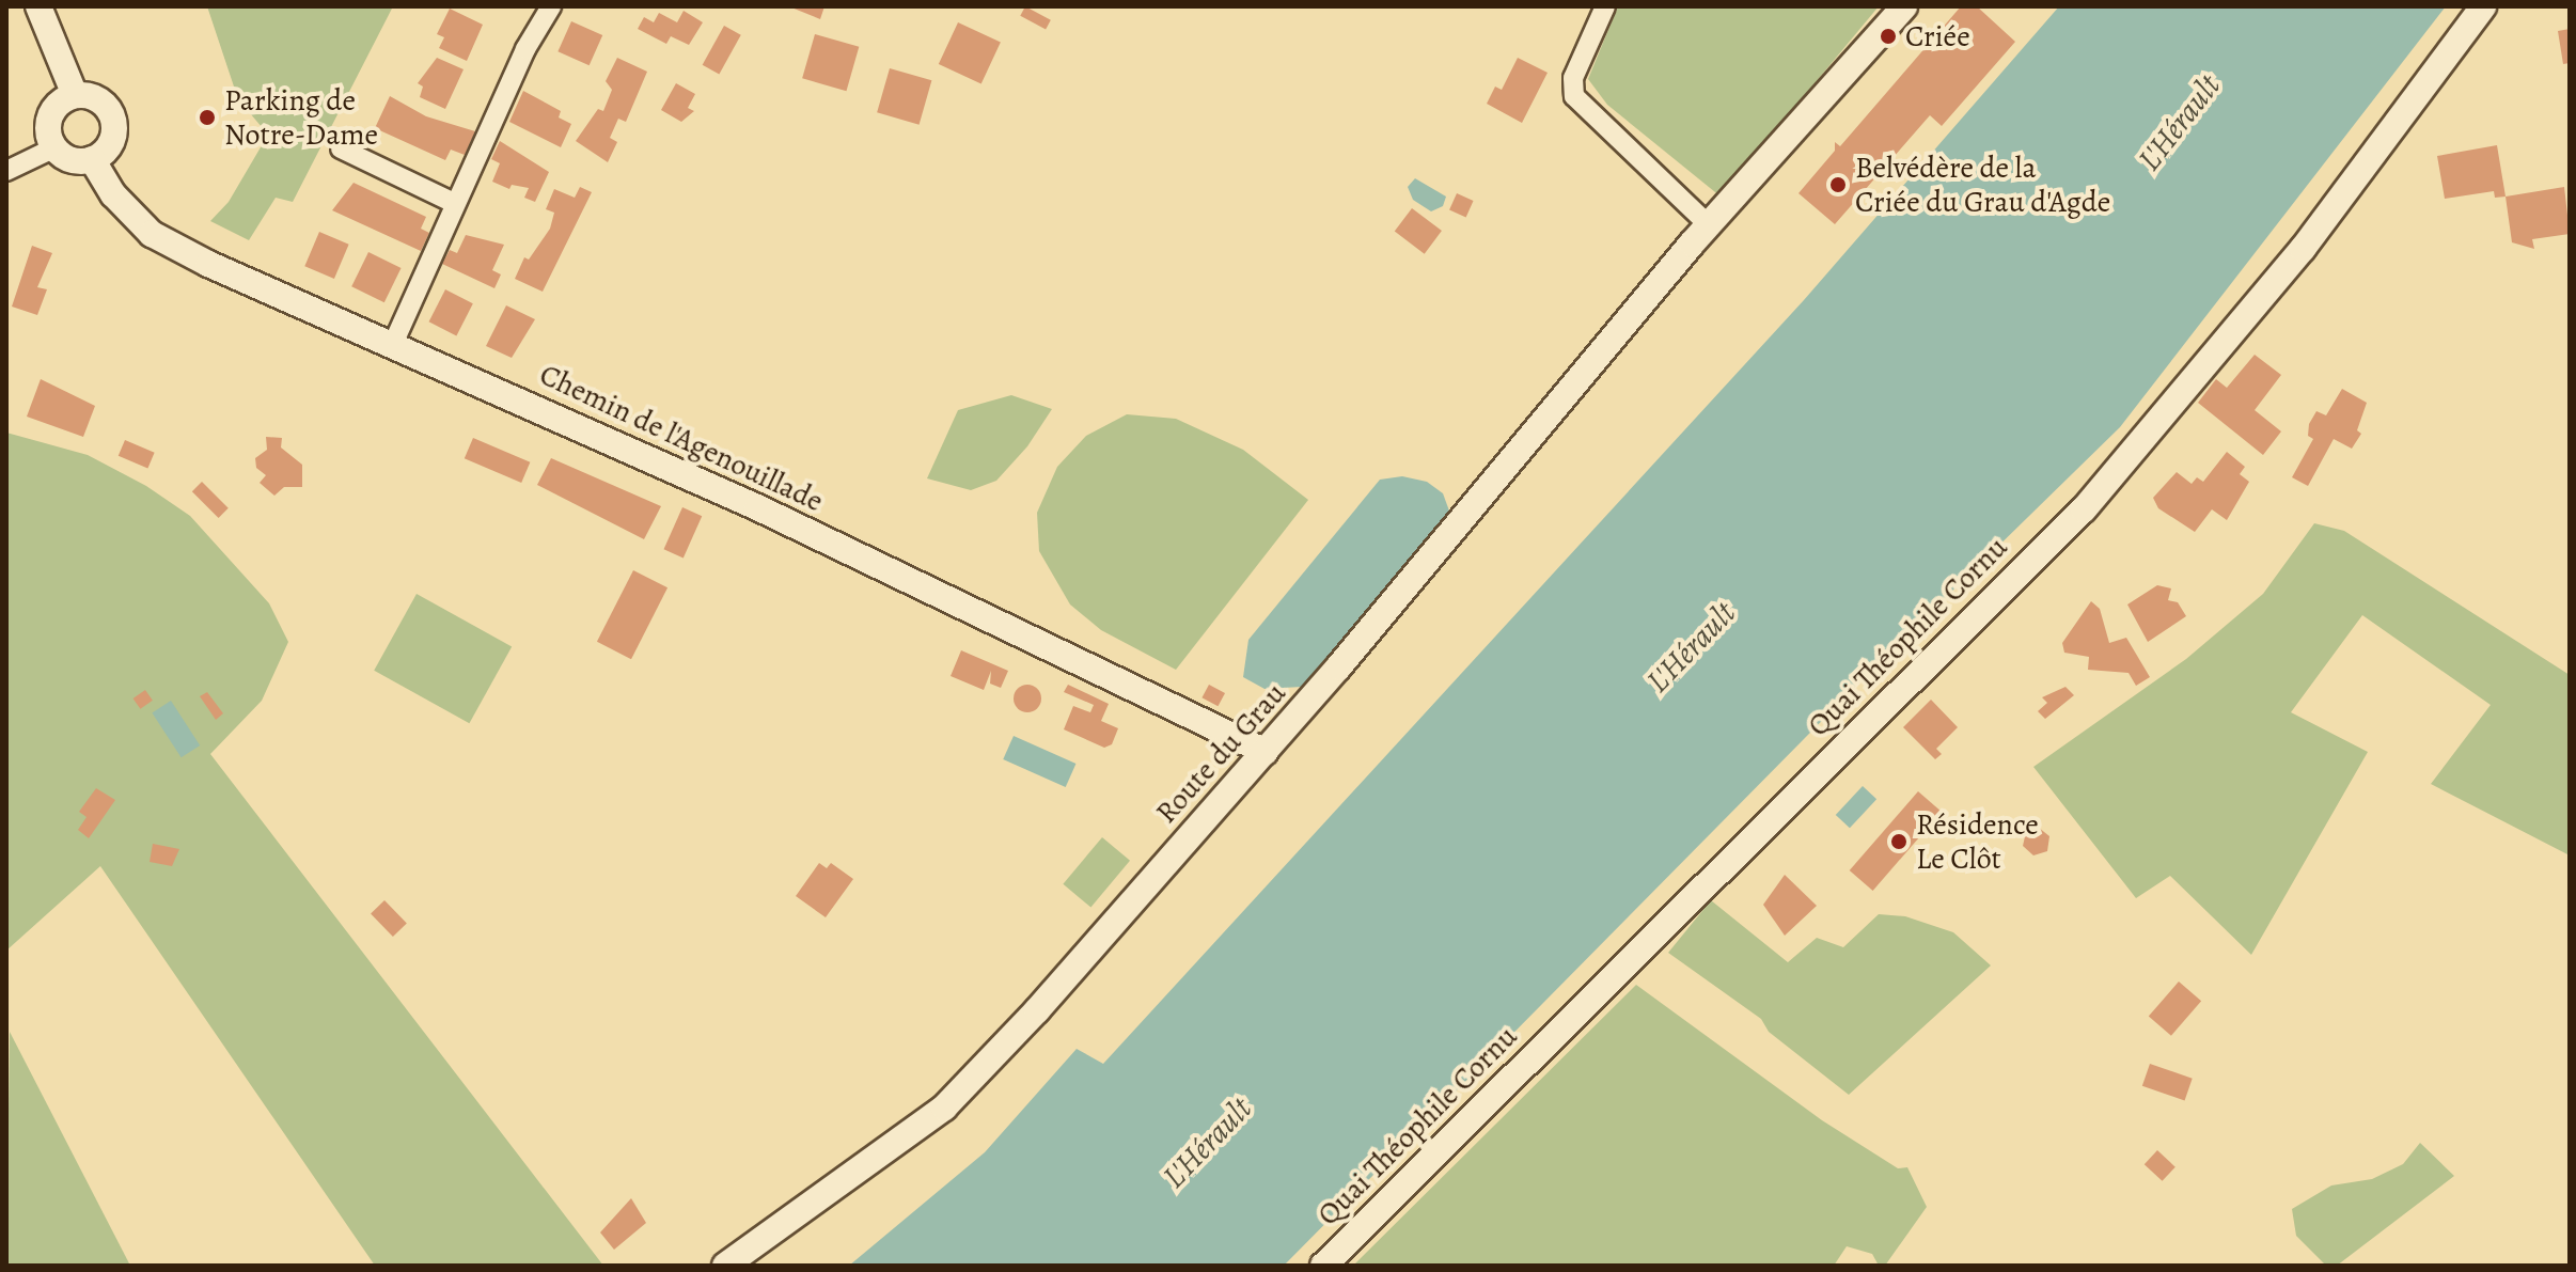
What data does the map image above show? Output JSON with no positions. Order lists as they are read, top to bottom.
{
  "streets": {
    "street": ["Chemin de l'Agenouillade", "Quai Théophile Cornu", "Route du Grau"]
  },
  "crossings": [
    ["Chemin de l'Agenouillade", "Route du Grau"]
  ],
  "water": ["L'Hérault"],
  "places": [
    "Criée",
    "Parking de Notre-Dame",
    "Belvédère de la Criée du Grau d'Agde",
    "Résidence Le Clôt"
  ]
}
